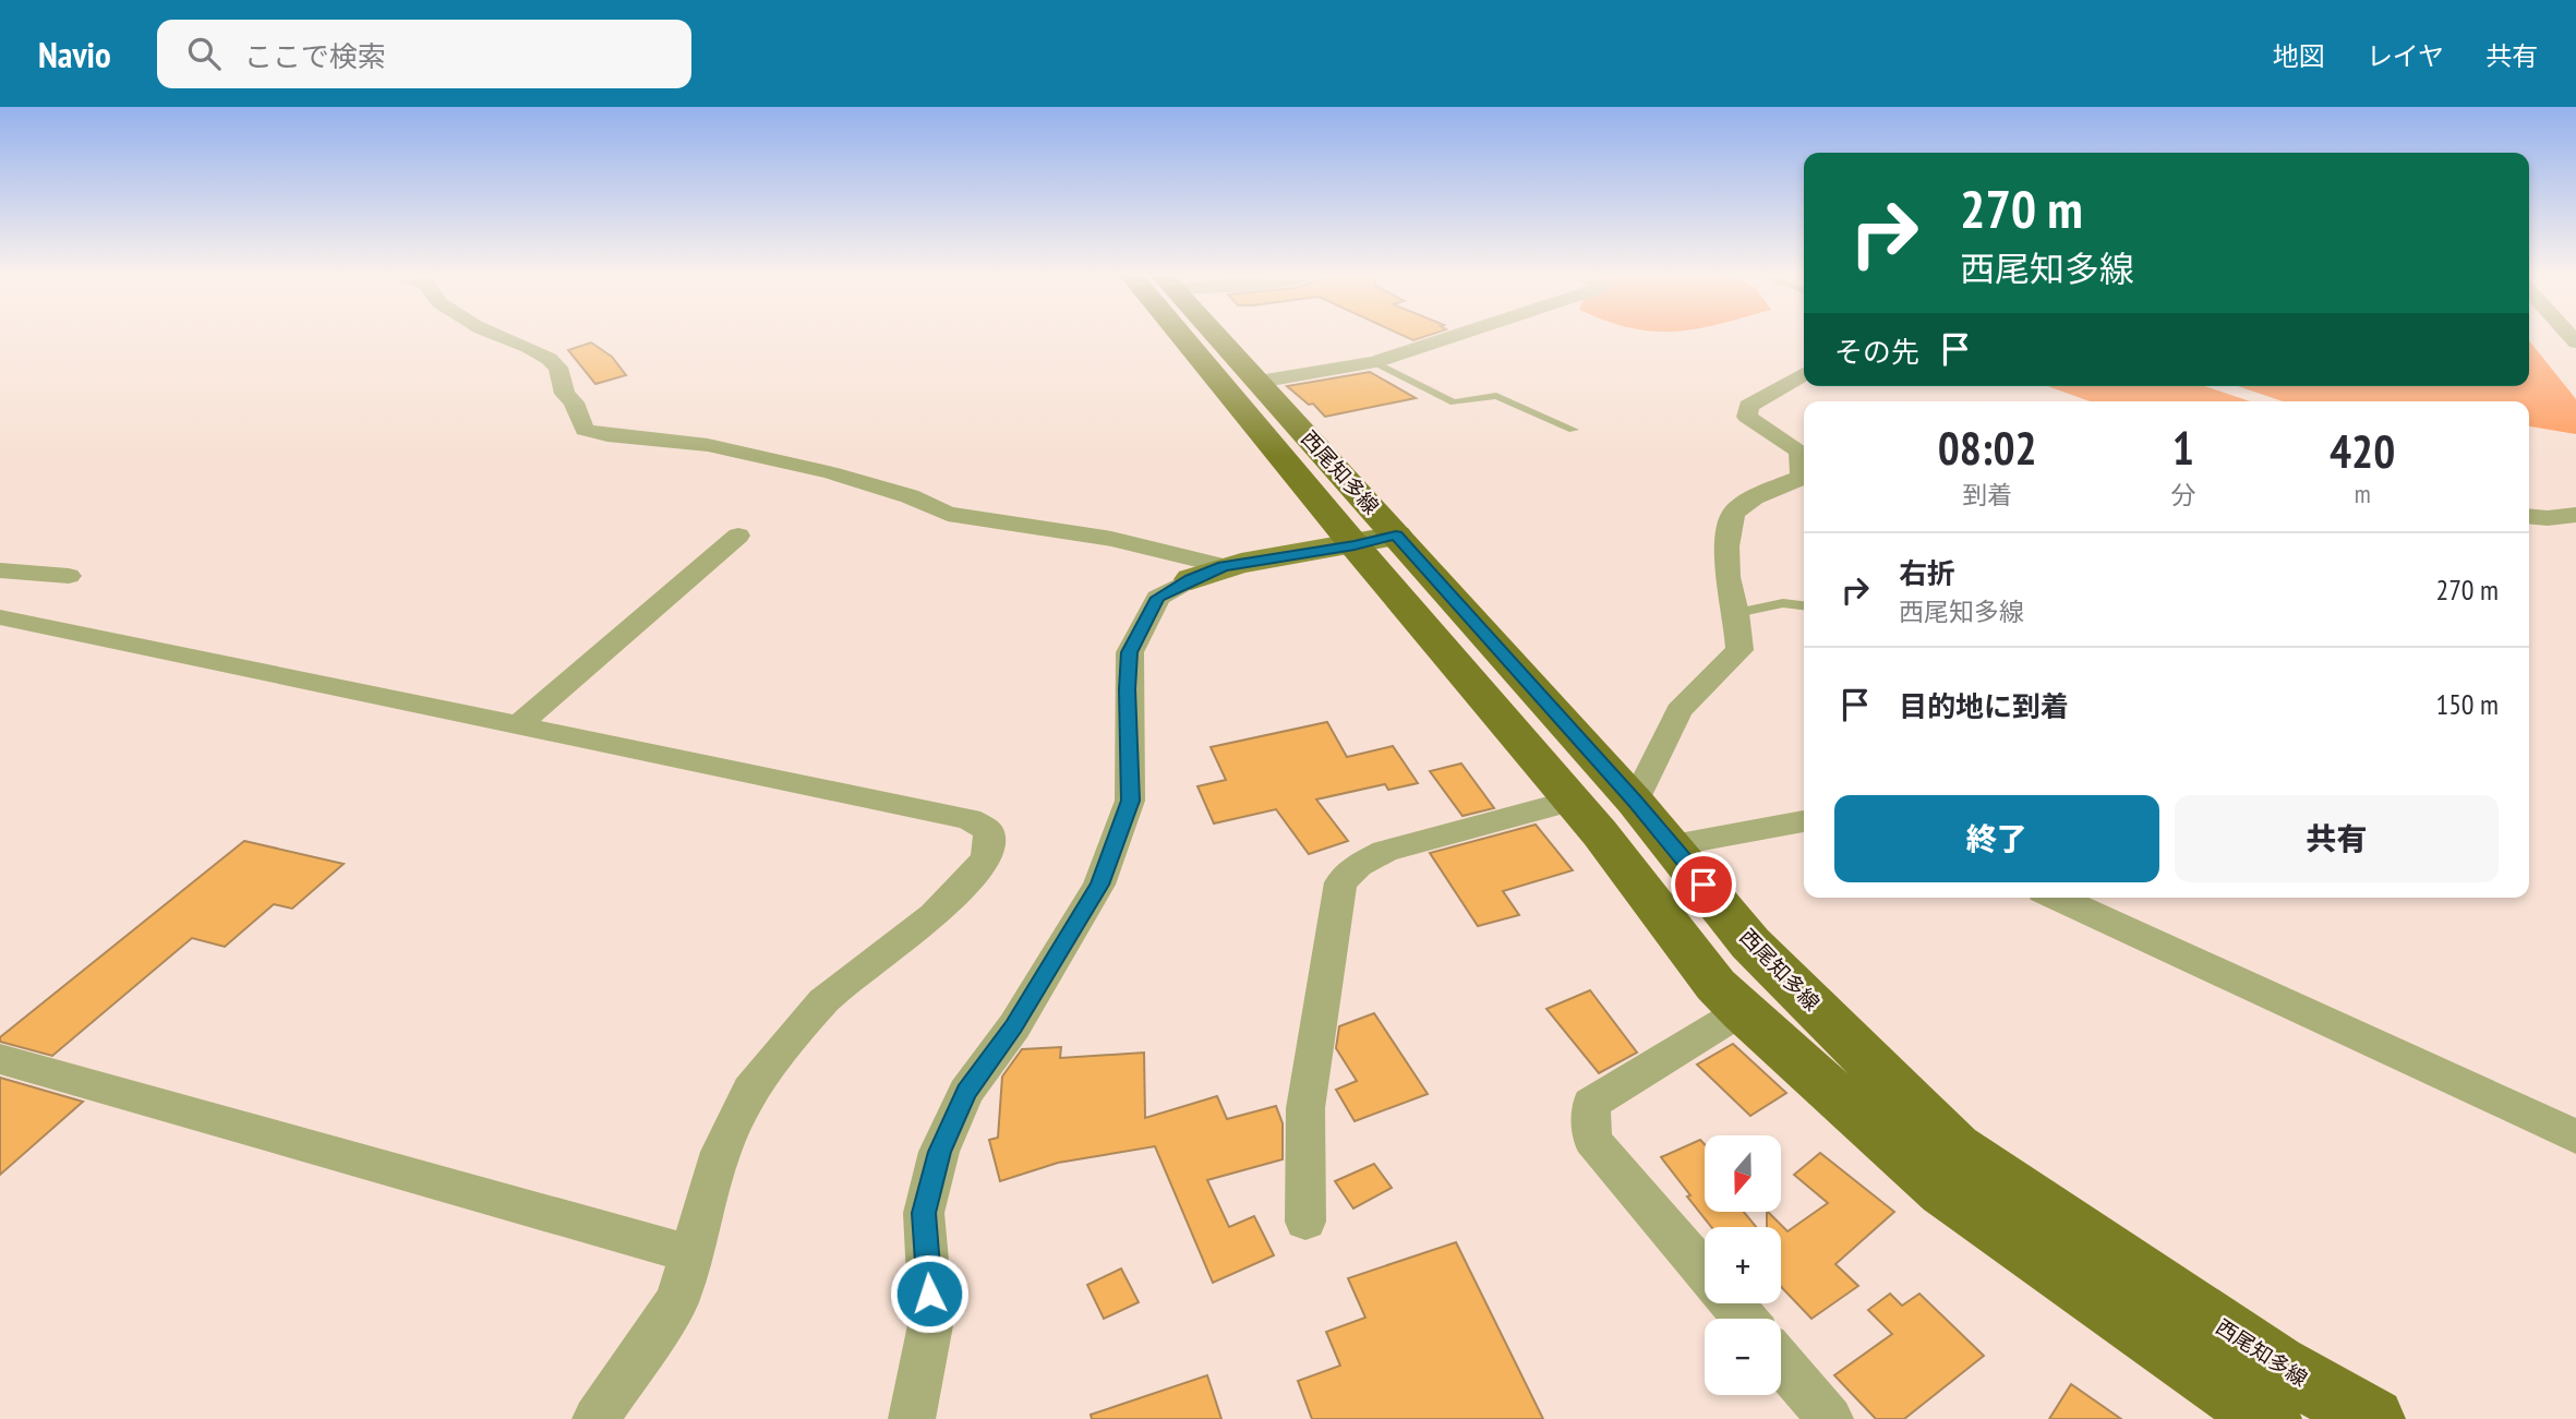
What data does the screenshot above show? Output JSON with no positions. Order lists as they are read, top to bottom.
{
  "streets": {
    "main road": ["西尾知多線"]
  },
  "north": "bottom",
  "page": {
    "header": "Navio",
    "search": "ここで検索",
    "nav": ["地図", "レイヤ", "共有"],
    "turn": ["270 m", "西尾知多線"],
    "then": "その先",
    "eta": [
      "08:02",
      "到着",
      "1",
      "分",
      "420",
      "m"
    ],
    "list": [
      {
        "name": "右折",
        "note": "西尾知多線",
        "value": "270 m"
      },
      {
        "name": "目的地に到着",
        "value": "150 m"
      }
    ],
    "buttons": ["終了", "共有"],
    "map_buttons": ["+", "−"]
  }
}
